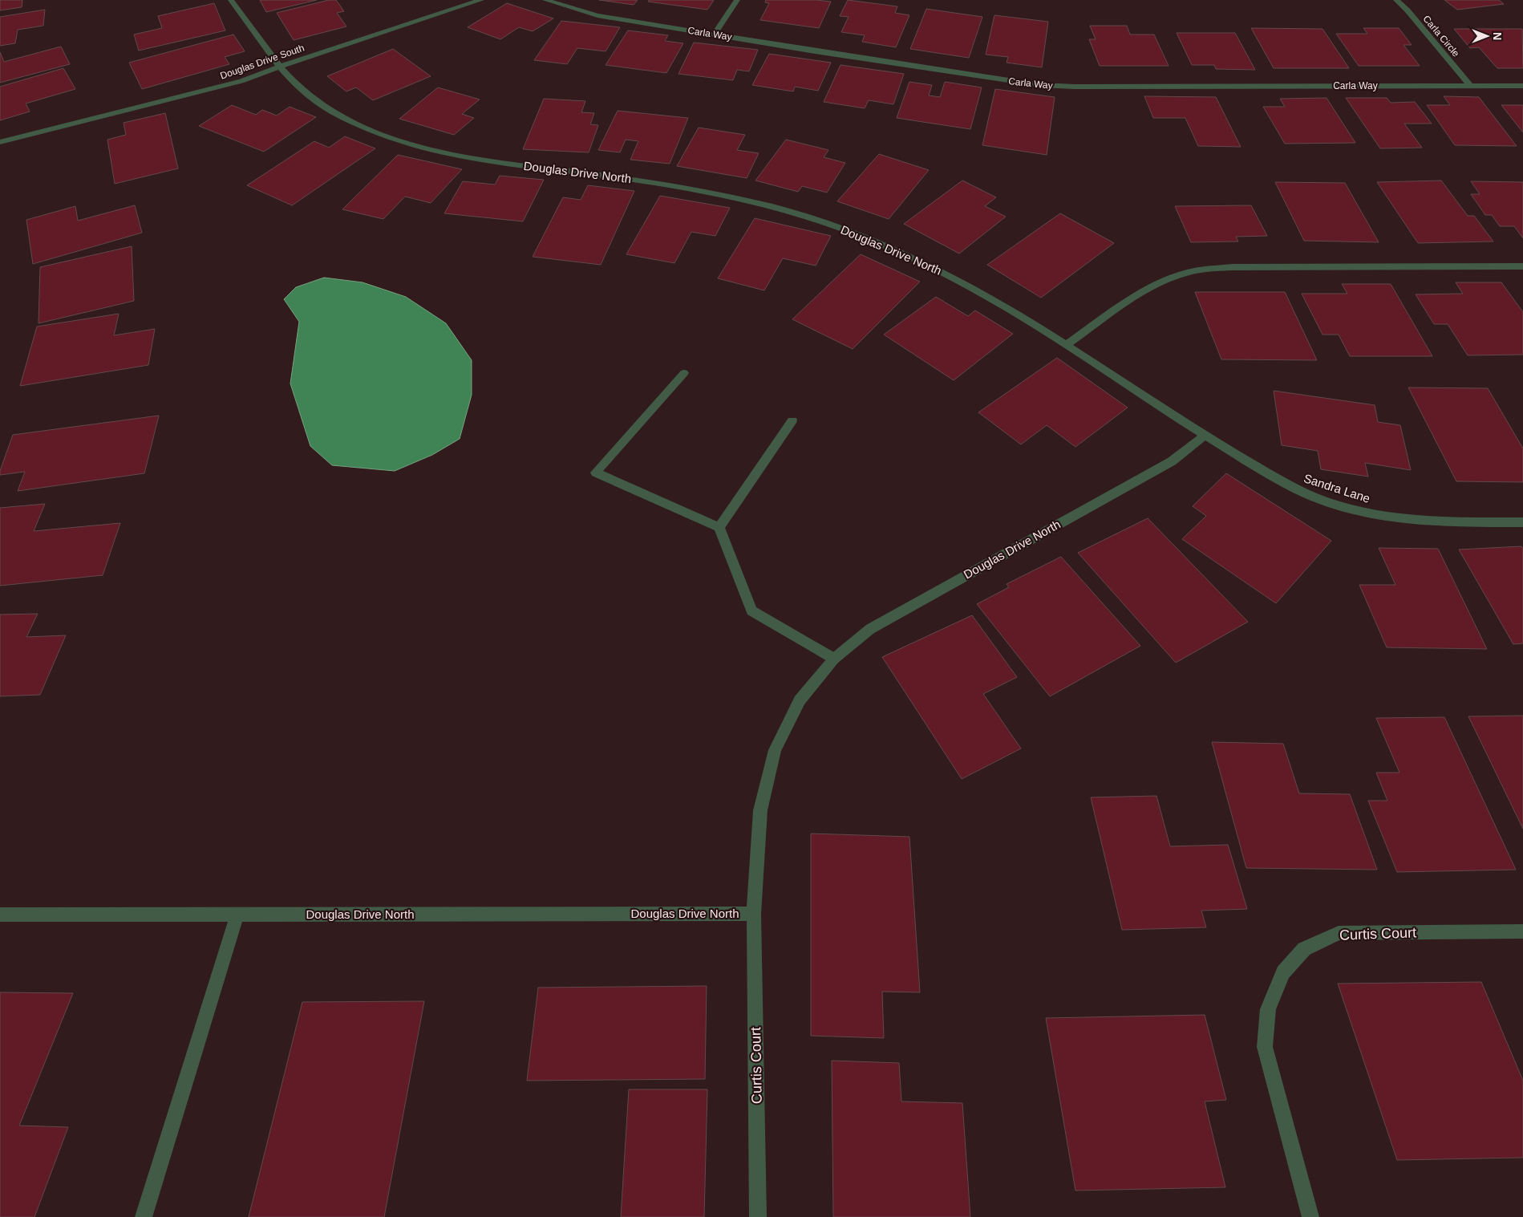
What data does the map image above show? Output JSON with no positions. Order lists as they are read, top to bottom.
{
  "streets": {
    "street": [
      "Carla Way",
      "Carla Circle",
      "Douglas Drive South",
      "Douglas Drive North",
      "Sandra Lane",
      "Curtis Court"
    ]
  },
  "crossings": [
    ["Carla Way", "Carla Circle"],
    ["Douglas Drive South", "Douglas Drive North"],
    ["Douglas Drive North", "Sandra Lane"],
    ["Douglas Drive North", "Curtis Court"]
  ],
  "north": "right"
}
